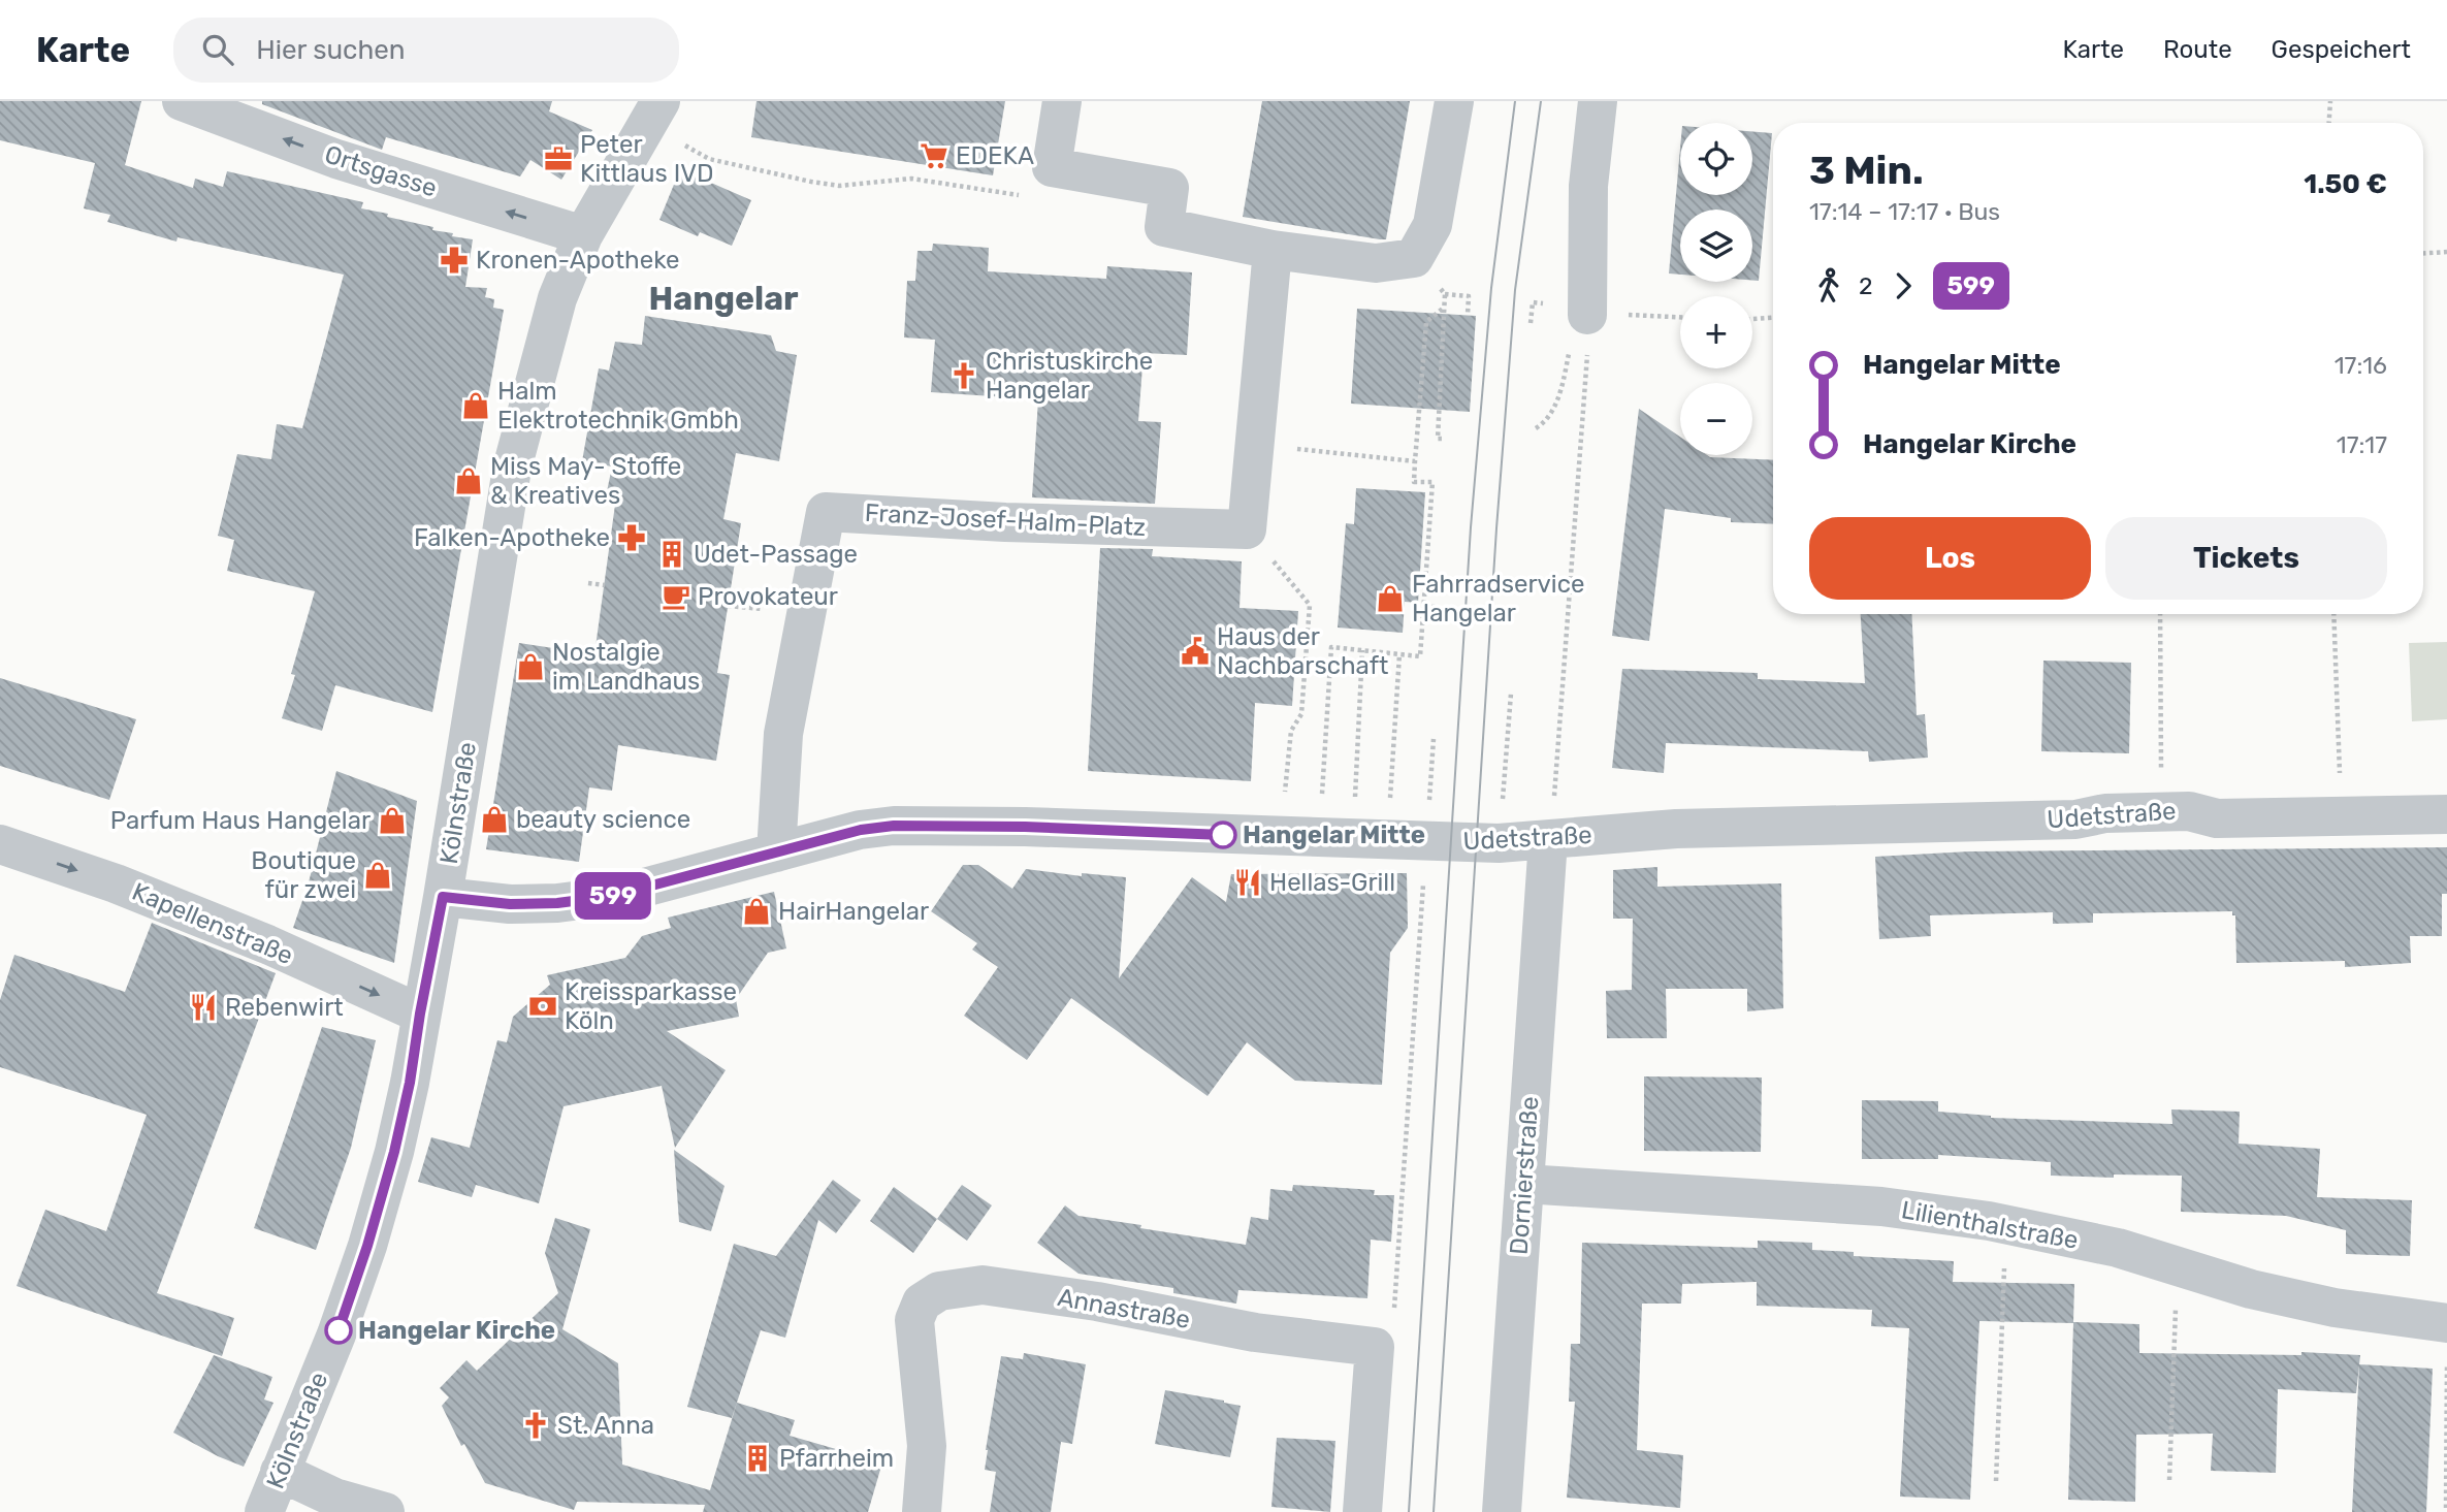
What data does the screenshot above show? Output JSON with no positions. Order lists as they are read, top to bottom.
{
  "streets": {
    "street": [
      "Ortsgasse",
      "Franz-Josef-Halm-Platz",
      "Kölnstraße",
      "Udetstraße",
      "Kapellenstraße",
      "Dornierstraße",
      "Lilienthalstraße",
      "Annastraße"
    ]
  },
  "crossings": [
    ["Ortsgasse", "Kölnstraße"],
    ["Franz-Josef-Halm-Platz", "Udetstraße"],
    ["Kölnstraße", "Udetstraße"],
    ["Kölnstraße", "Kapellenstraße"],
    ["Udetstraße", "Dornierstraße"],
    ["Dornierstraße", "Lilienthalstraße"]
  ],
  "one_way": ["Ortsgasse", "Kapellenstraße"],
  "districts": ["Hangelar"],
  "places": {
    "supermarket": ["EDEKA"],
    "office": ["Peter Kittlaus IVD"],
    "pharmacy": ["Kronen-Apotheke", "Falken-Apotheke"],
    "church": ["Christuskirche Hangelar", "St. Anna"],
    "shop": [
      "Halm Elektrotechnik Gmbh",
      "Miss May- Stoffe & Kreatives",
      "Fahrradservice Hangelar",
      "Nostalgie im Landhaus",
      "beauty science",
      "Parfum Haus Hangelar",
      "Boutique für zwei",
      "HairHangelar"
    ],
    "building": ["Udet-Passage", "Pfarrheim"],
    "cafe": ["Provokateur"],
    "public building": ["Haus der Nachbarschaft"],
    "other": ["Hangelar Mitte", "Hangelar Kirche"],
    "restaurant": ["Hellas-Grill", "Rebenwirt"],
    "bank": ["Kreissparkasse Köln"]
  },
  "lines": ["bus line 599"],
  "page": {
    "header": "Karte",
    "search": "Hier suchen",
    "nav": ["Karte", "Route", "Gespeichert"],
    "on_map": "599",
    "map_buttons": ["+", "−"],
    "heading": ["3 Min.", "17:14 – 17:17 · Bus", "1.50 €"],
    "legs": ["2", "599"],
    "list": [
      {
        "name": "Hangelar Mitte",
        "value": "17:16"
      },
      {
        "name": "Hangelar Kirche",
        "value": "17:17"
      }
    ],
    "buttons": ["Los", "Tickets"]
  }
}
